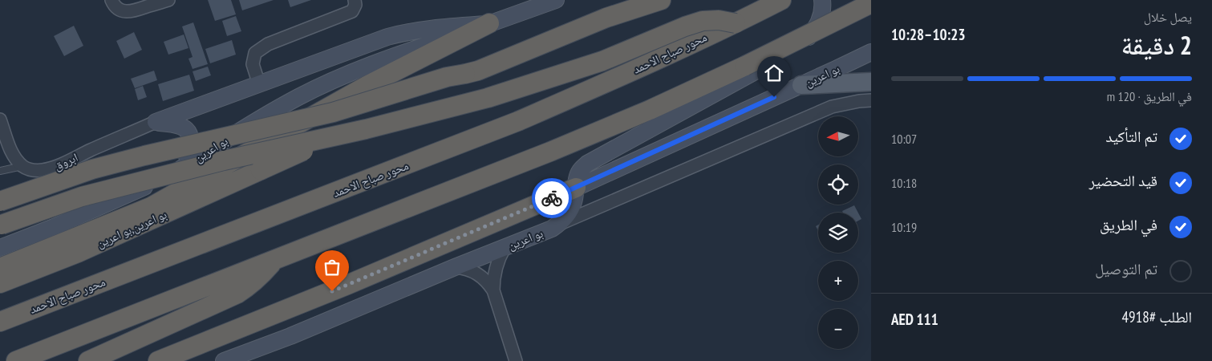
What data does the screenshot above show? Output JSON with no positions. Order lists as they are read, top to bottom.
{
  "streets": {
    "highway": ["محور صباح الاحمد", "بو اعرين,بو اعرين"],
    "main road": ["بو اعرين"],
    "street": ["ابروق"]
  },
  "north": "left",
  "page": {
    "heading": ["2 دقيقة", "يصل خلال", "10:23–10:28"],
    "panel": ["الطلب #4918", "AED 111"],
    "bar": "في الطريق · 120 m",
    "list": [
      ["تم التأكيد", "10:07"],
      ["قيد التحضير", "10:18"],
      ["في الطريق", "10:19"],
      "تم التوصيل"
    ],
    "map_buttons": ["+", "−"]
  }
}
